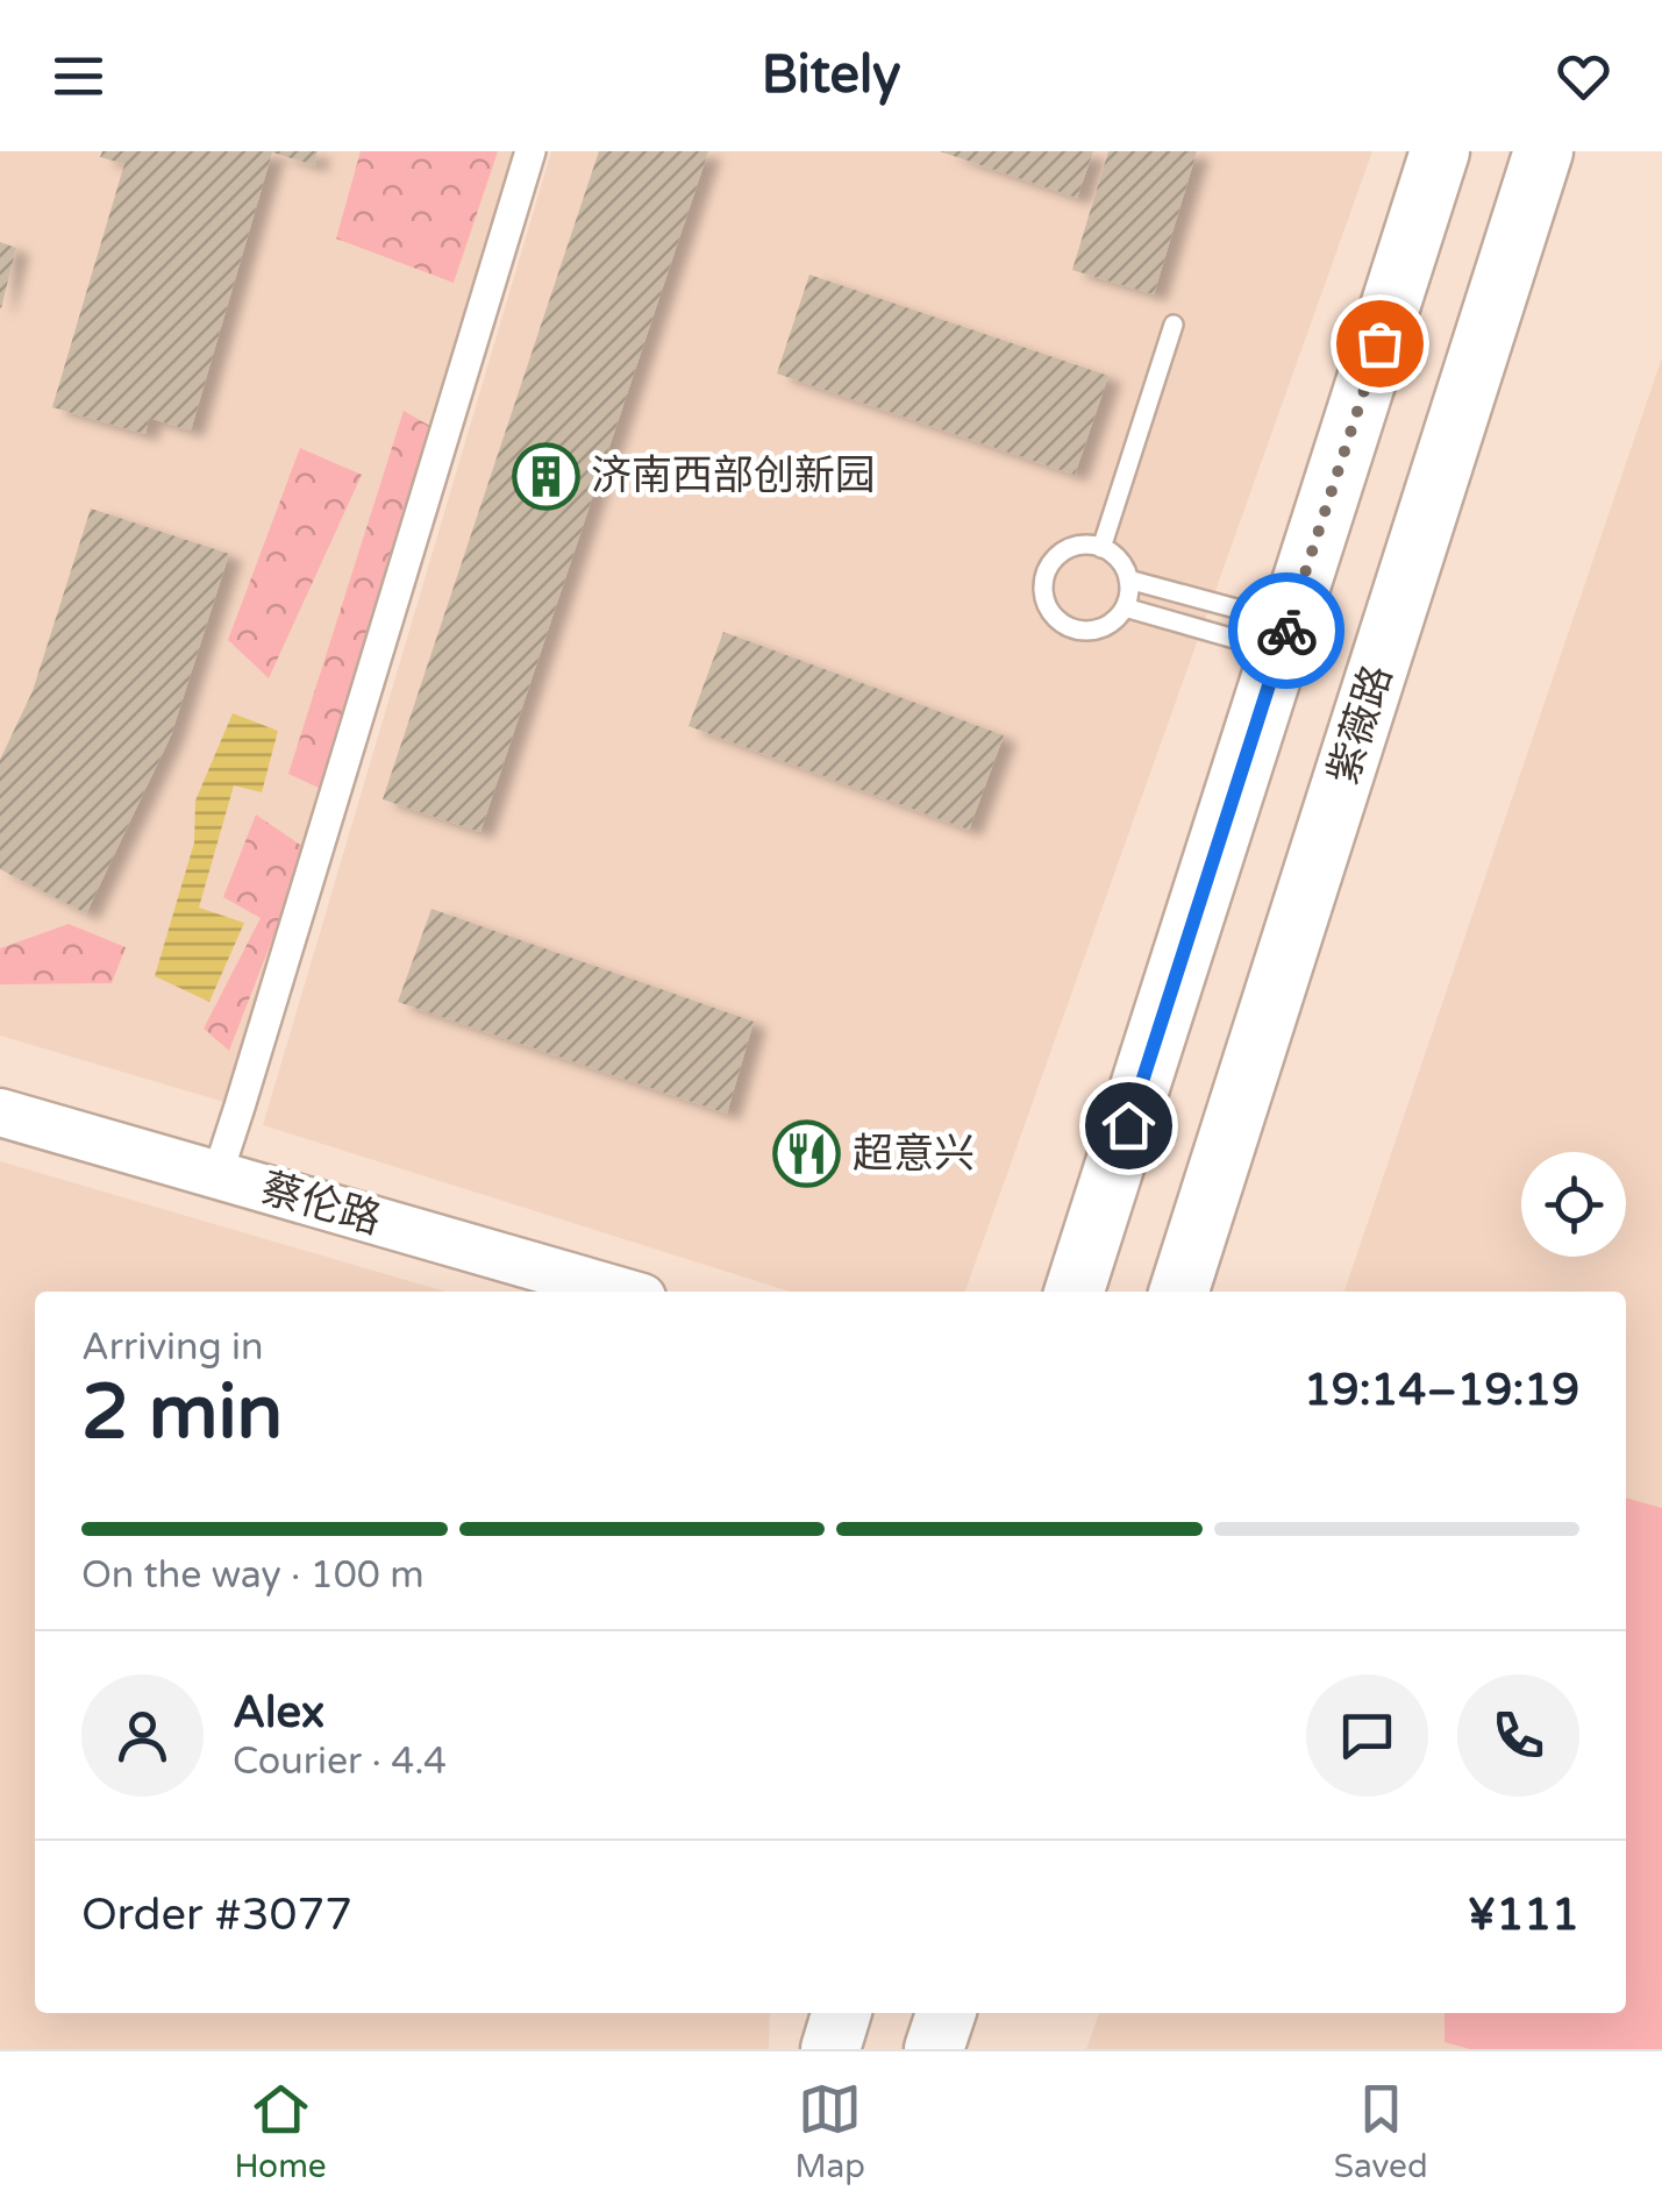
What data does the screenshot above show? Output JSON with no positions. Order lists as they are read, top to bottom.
{
  "streets": {
    "main road": ["紫薇路"],
    "street": ["蔡伦路"]
  },
  "places": {
    "building": ["济南西部创新园"],
    "restaurant": ["超意兴"]
  },
  "page": {
    "header": "Bitely",
    "heading": ["2 min", "Arriving in", "19:14–19:19"],
    "panel": [
      "Alex",
      "Courier · 4.4",
      "Order #3077",
      "¥111"
    ],
    "bar": "On the way · 100 m",
    "tabs": ["Home", "Map", "Saved"]
  }
}
